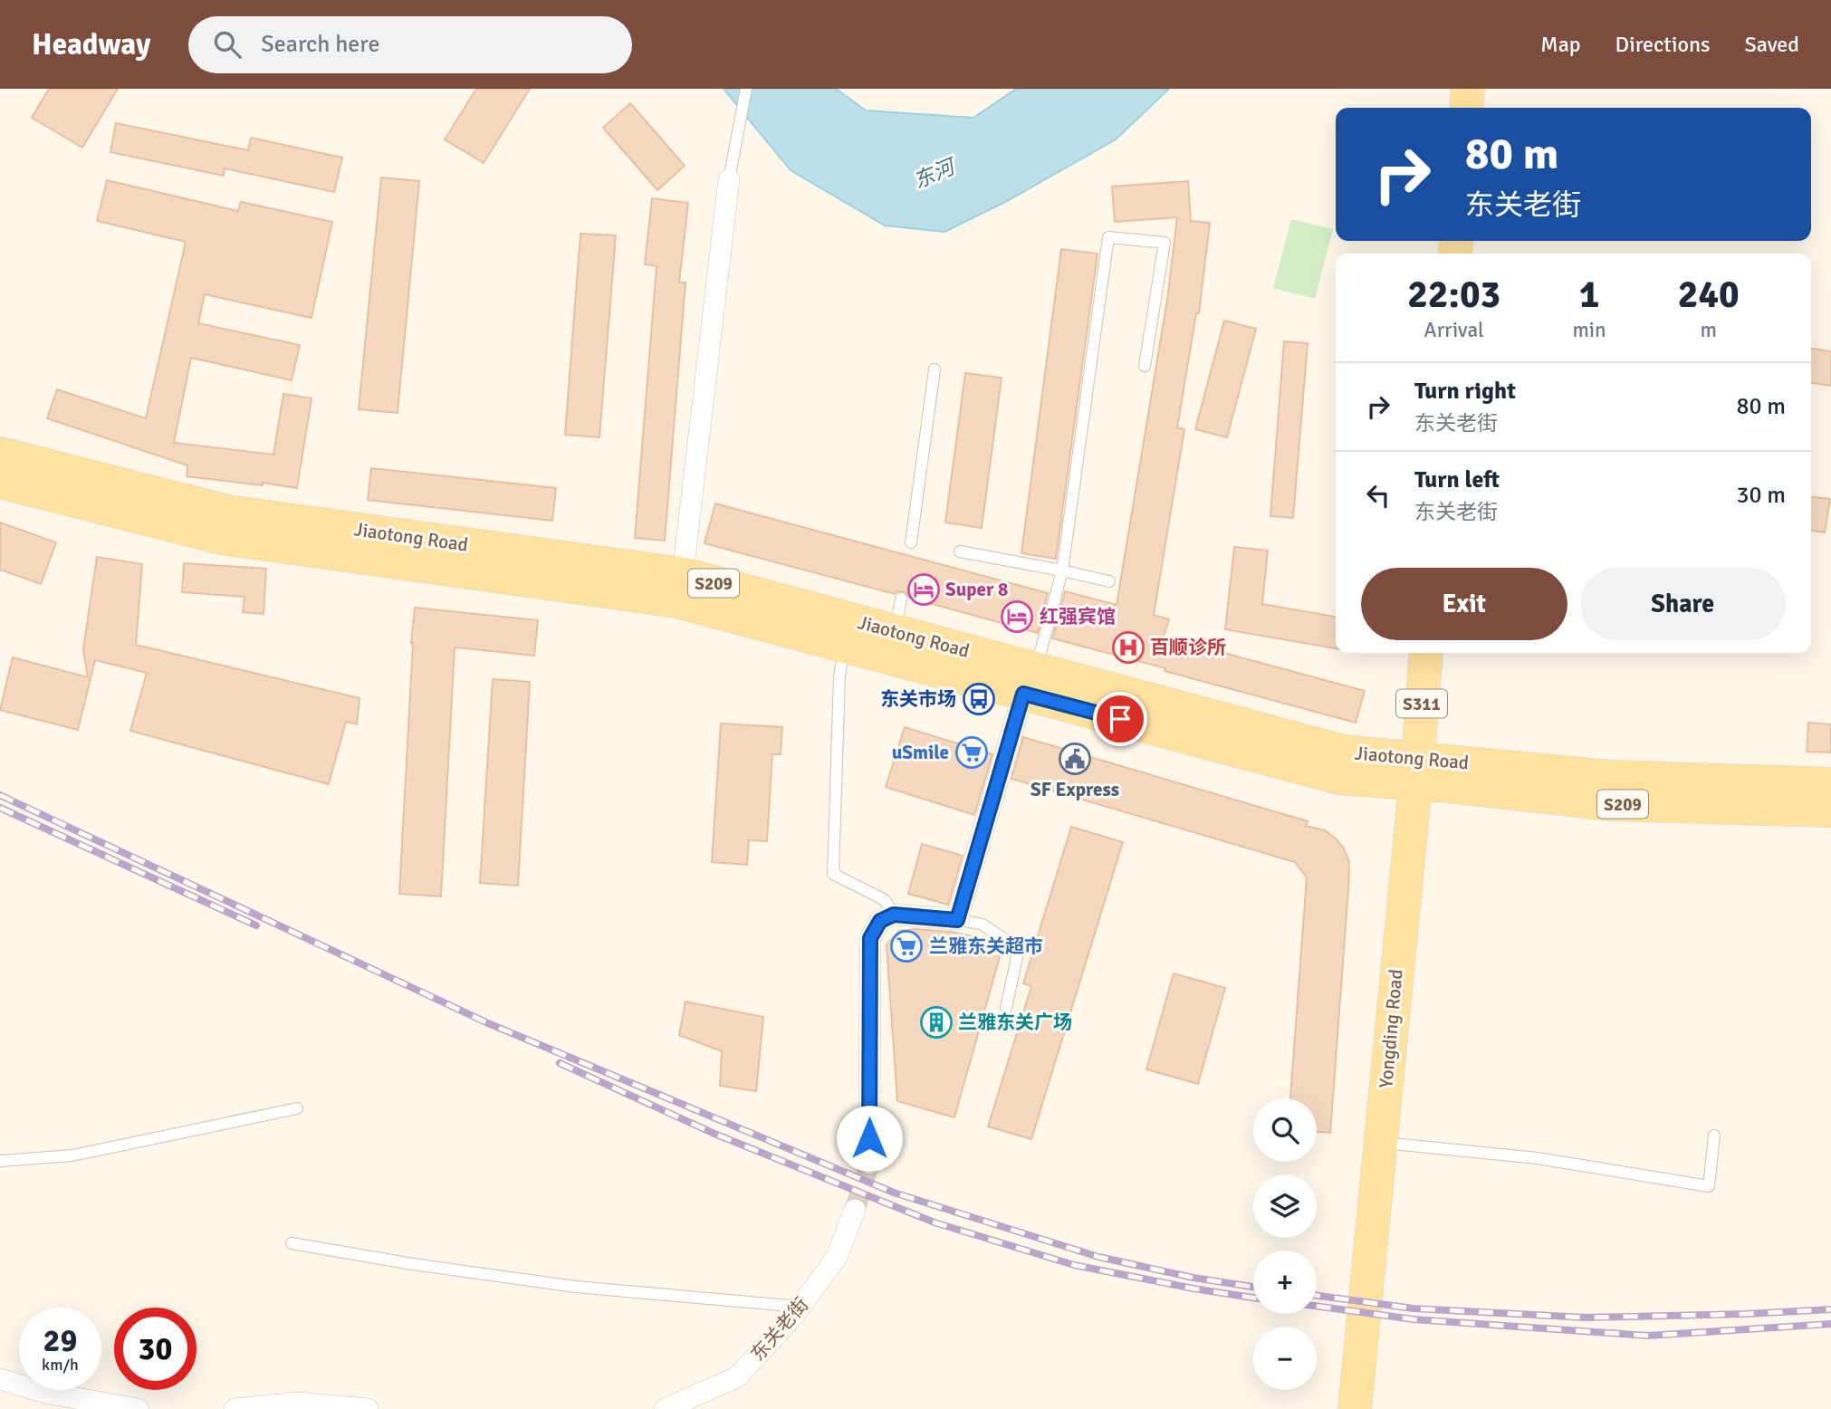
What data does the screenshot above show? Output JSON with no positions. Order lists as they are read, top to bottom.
{
  "streets": {
    "main road": [
      "Jiaotong Road",
      "S209",
      "S311",
      "Yongding Road"
    ],
    "street": ["东关老街"]
  },
  "crossings": [
    ["Jiaotong Road", "Yongding Road"]
  ],
  "water": ["东河"],
  "places": {
    "hotel": ["Super 8", "红强宾馆"],
    "hospital": ["百顺诊所"],
    "bus stop": ["东关市场"],
    "supermarket": ["uSmile", "兰雅东关超市"],
    "public building": ["SF Express"],
    "building": ["兰雅东关广场"]
  },
  "page": {
    "header": "Headway",
    "search": "Search here",
    "nav": ["Map", "Directions", "Saved"],
    "turn": ["80 m", "东关老街"],
    "eta": [
      "22:03",
      "Arrival",
      "1",
      "min",
      "240",
      "m"
    ],
    "list": [
      {
        "name": "Turn right",
        "note": "东关老街",
        "value": "80 m"
      },
      {
        "name": "Turn left",
        "note": "东关老街",
        "value": "30 m"
      }
    ],
    "buttons": ["Exit", "Share"],
    "map_buttons": ["+", "−"],
    "speed": "29 km/h",
    "limit": "30"
  }
}
